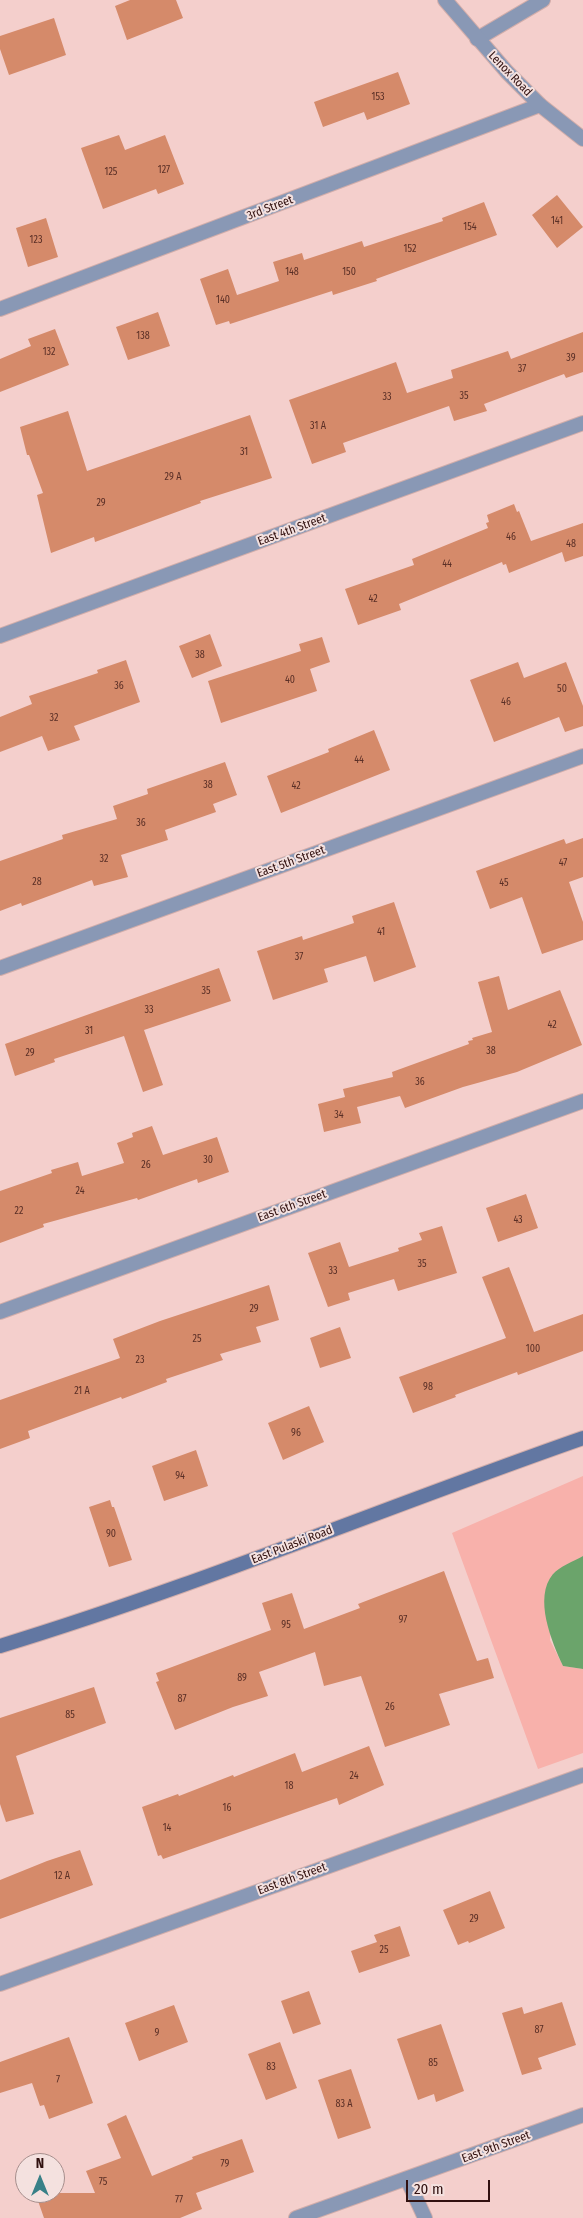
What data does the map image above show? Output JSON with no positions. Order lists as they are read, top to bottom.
{
  "streets": {
    "main road": ["East Pulaski Road"],
    "street": [
      "Lenox Road",
      "3rd Street",
      "East 4th Street",
      "East 5th Street",
      "East 6th Street",
      "East 8th Street",
      "East 9th Street"
    ]
  },
  "crossings": [
    ["Lenox Road", "3rd Street"]
  ],
  "house_numbers": [
    "153",
    "127",
    "125",
    "141",
    "154",
    "123",
    "152",
    "148",
    "150",
    "140",
    "138",
    "132",
    "39",
    "37",
    "35",
    "33",
    "31 A",
    "31",
    "29 A",
    "29",
    "46",
    "48",
    "44",
    "42",
    "38",
    "40",
    "36",
    "50",
    "46",
    "32",
    "44",
    "38",
    "42",
    "36",
    "32",
    "47",
    "28",
    "45",
    "41",
    "37",
    "35",
    "33",
    "42",
    "31",
    "38",
    "29",
    "36",
    "34",
    "30",
    "26",
    "24",
    "22",
    "43",
    "35",
    "33",
    "29",
    "25",
    "100",
    "23",
    "98",
    "21 A",
    "96",
    "94",
    "90",
    "97",
    "95",
    "89",
    "87",
    "26",
    "85",
    "24",
    "18",
    "16",
    "14",
    "12 A",
    "29",
    "25",
    "87",
    "9",
    "85",
    "83",
    "7",
    "83 A",
    "79",
    "75",
    "77"
  ],
  "scale_bar": "20 m",
  "north": "top"
}
